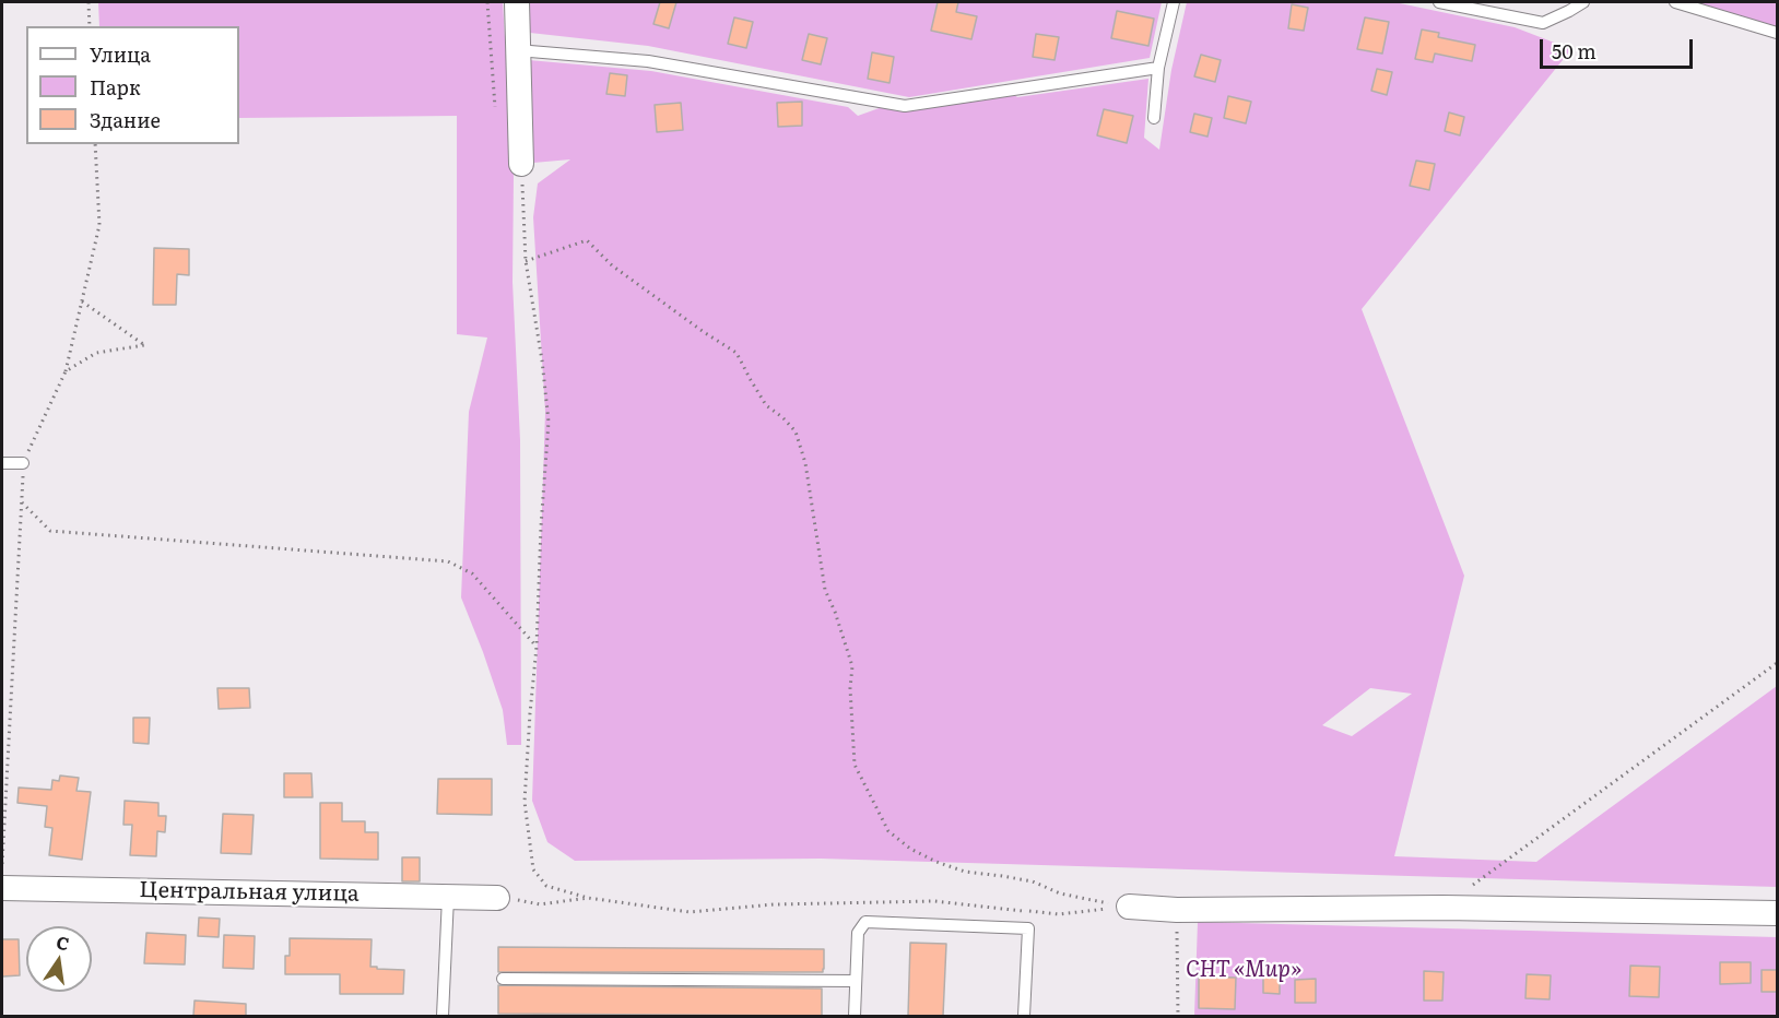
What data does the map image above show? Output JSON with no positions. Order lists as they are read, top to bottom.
{
  "streets": {
    "street": ["Центральная улица"]
  },
  "parks": ["СНТ «Мир»"],
  "legend": ["Улица", "Парк", "Здание"],
  "scale_bar": "50 m",
  "north": "top"
}
